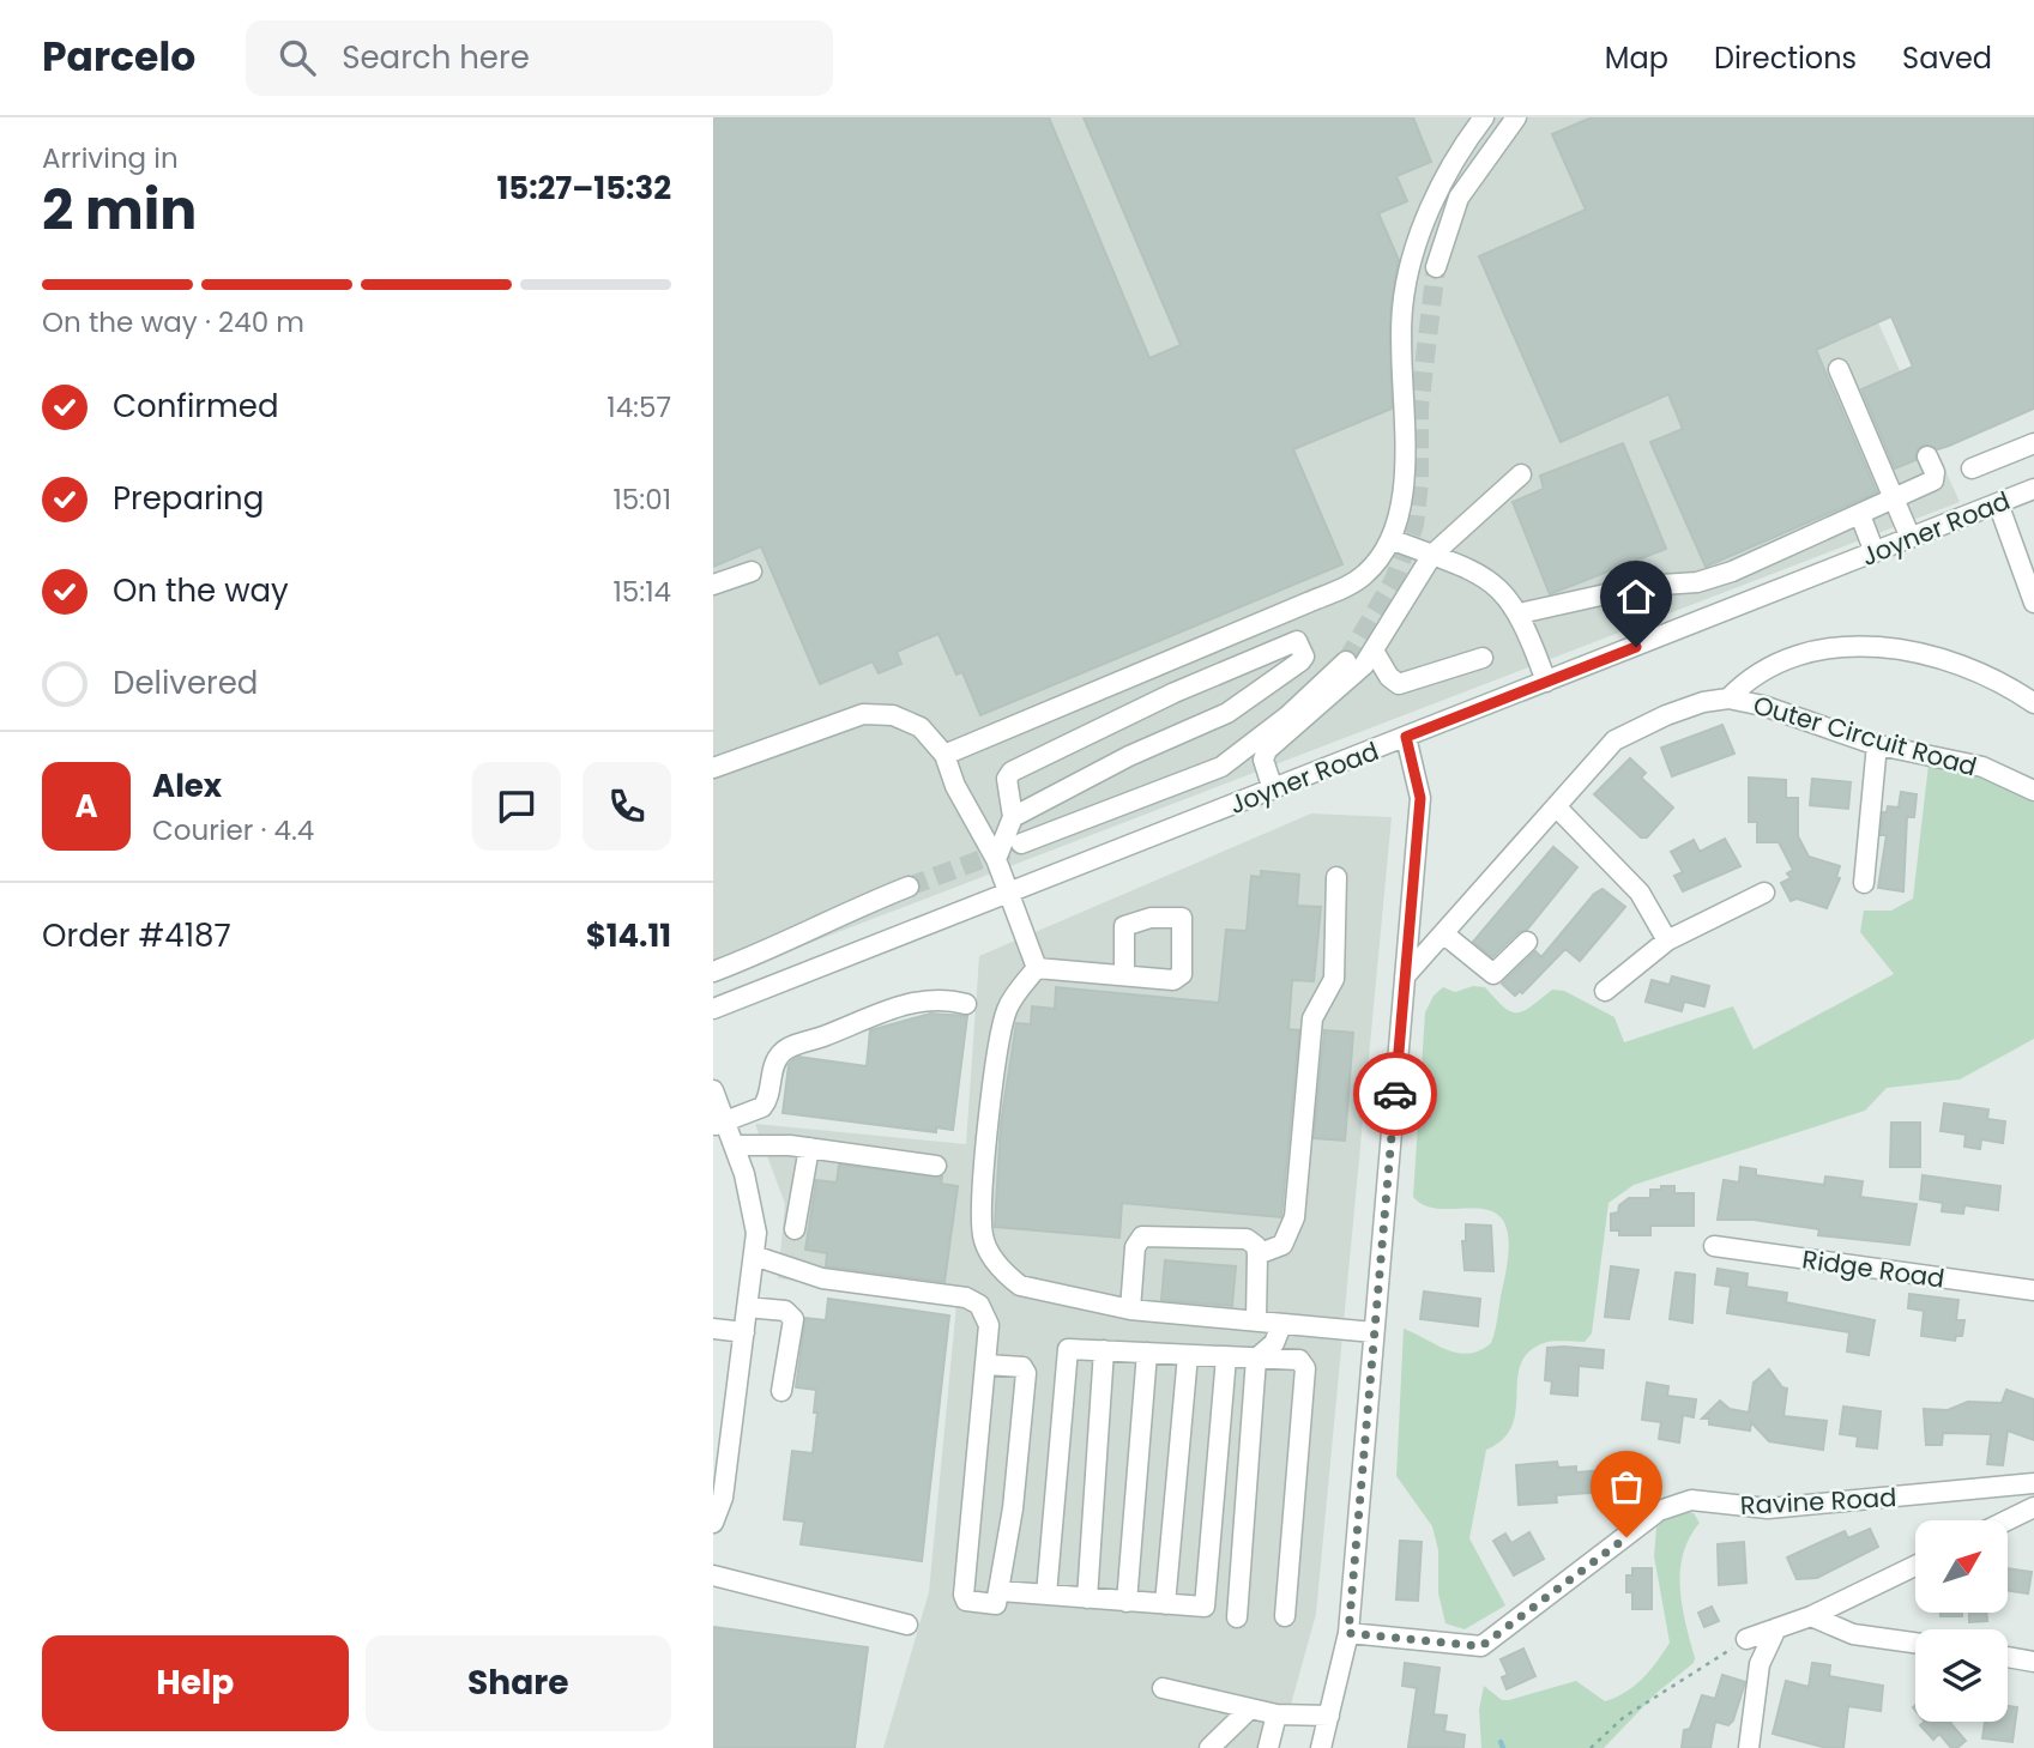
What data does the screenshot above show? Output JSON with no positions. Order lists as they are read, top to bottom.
{
  "streets": {
    "street": [
      "Joyner Road",
      "Outer Circuit Road",
      "Ridge Road",
      "Ravine Road"
    ]
  },
  "north": "top right",
  "page": {
    "header": "Parcelo",
    "search": "Search here",
    "nav": ["Map", "Directions", "Saved"],
    "heading": ["2 min", "Arriving in", "15:27–15:32"],
    "panel": [
      "Alex",
      "Courier · 4.4",
      "Order #4187",
      "$14.11"
    ],
    "bar": "On the way · 240 m",
    "list": [
      ["Confirmed", "14:57"],
      ["Preparing", "15:01"],
      ["On the way", "15:14"],
      "Delivered"
    ],
    "round": "A",
    "buttons": ["Help", "Share"]
  }
}
